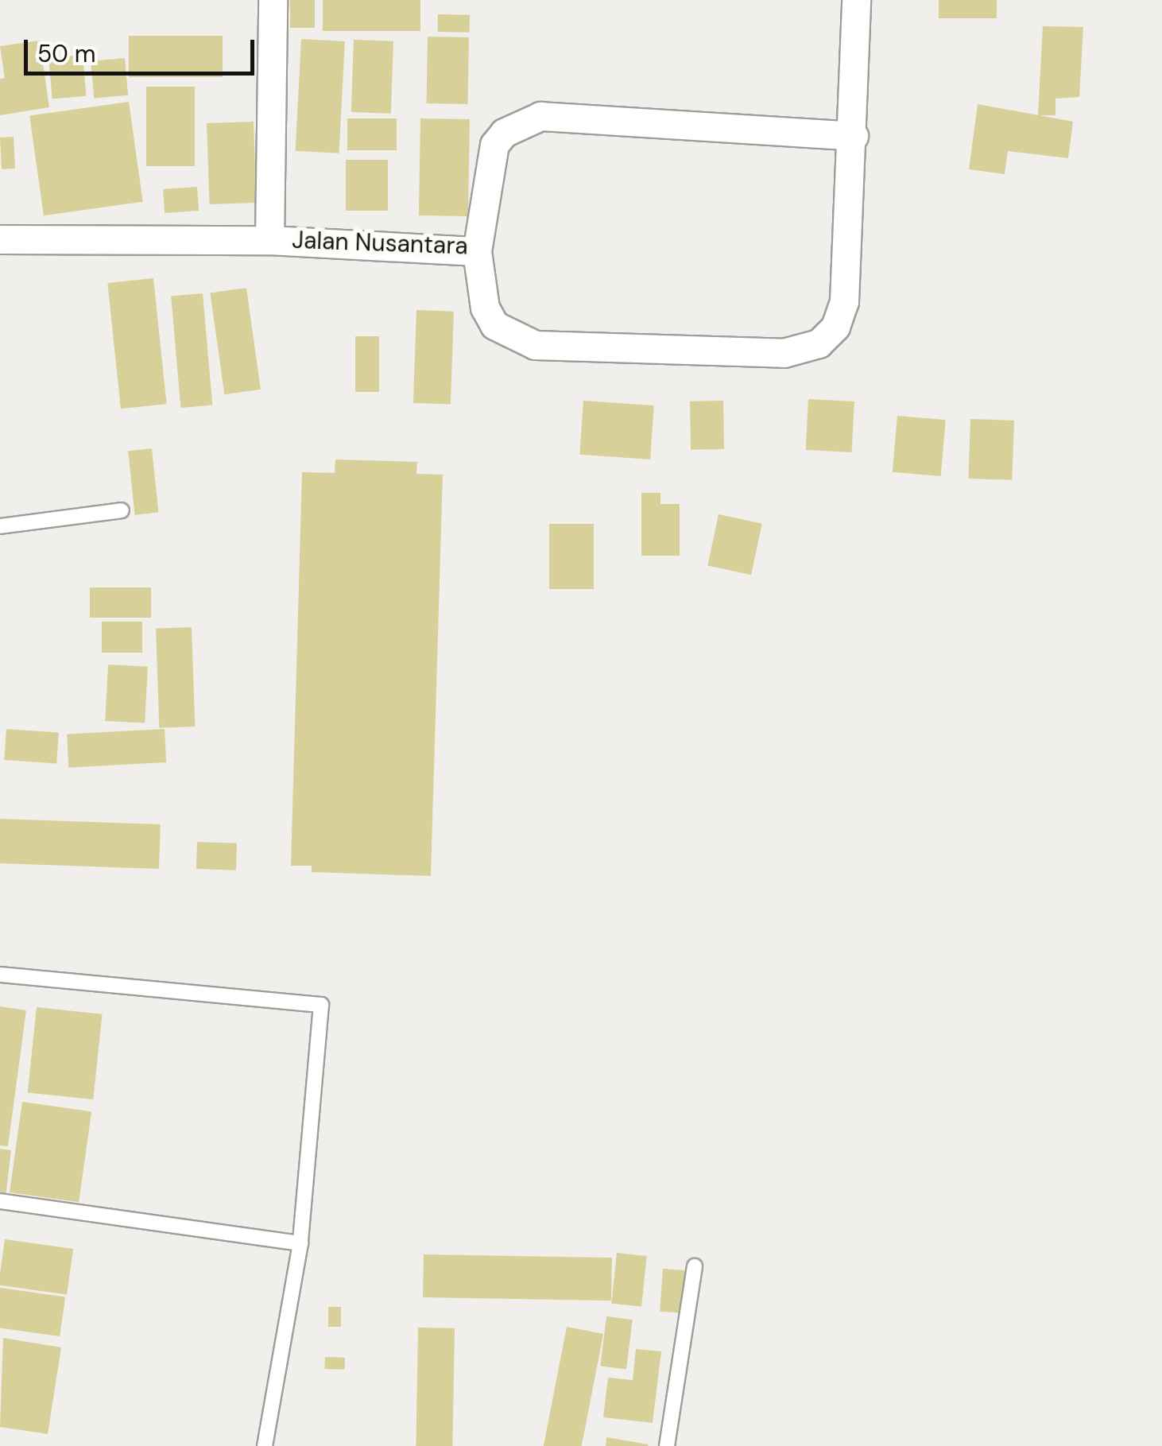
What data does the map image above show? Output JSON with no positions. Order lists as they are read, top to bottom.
{
  "streets": {
    "street": ["Jalan Nusantara"]
  },
  "scale_bar": "50 m"
}
